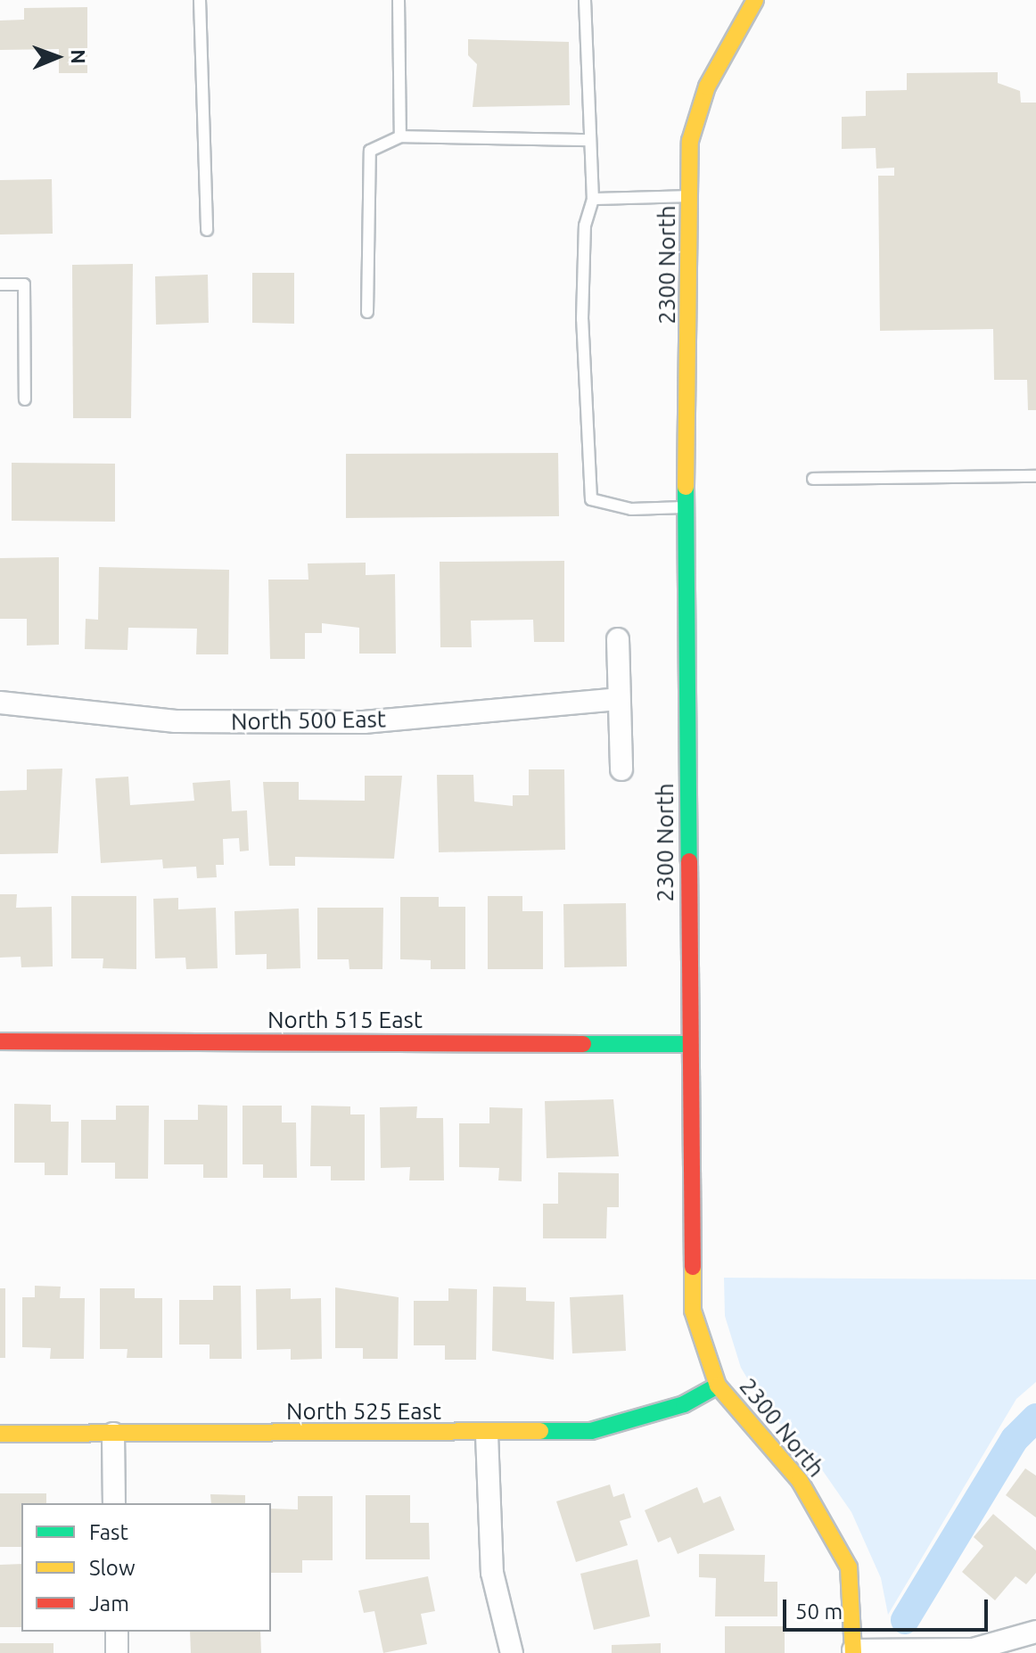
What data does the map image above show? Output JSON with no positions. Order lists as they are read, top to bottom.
{
  "streets": {
    "street": [
      "2300 North",
      "North 500 East",
      "North 515 East",
      "North 525 East"
    ]
  },
  "crossings": [
    ["2300 North", "North 515 East"],
    ["2300 North", "North 525 East"]
  ],
  "legend": ["Fast", "Slow", "Jam"],
  "scale_bar": "50 m",
  "north": "right"
}
